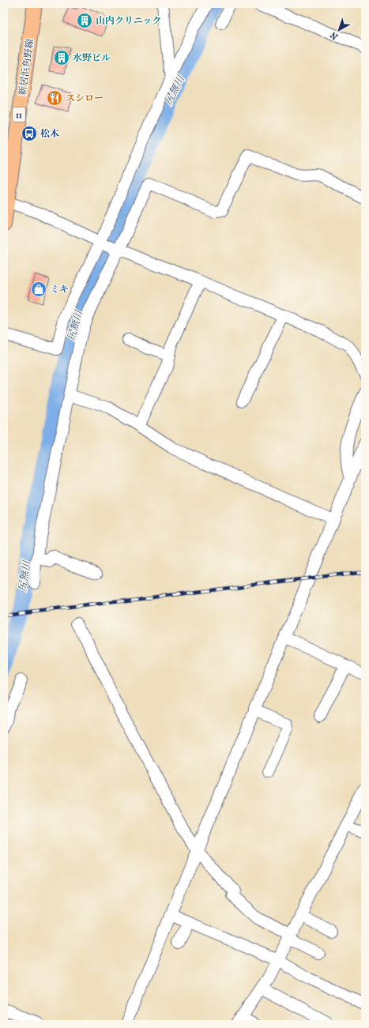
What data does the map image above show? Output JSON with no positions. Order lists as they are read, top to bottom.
{
  "streets": {
    "main road": ["新居浜角野線", "11"]
  },
  "water": ["尻無川"],
  "places": {
    "building": ["山内クリニック", "水野ビル"],
    "restaurant": ["スシロー"],
    "bus stop": ["松木"],
    "shop": ["ミキ"]
  },
  "north": "bottom left"
}
